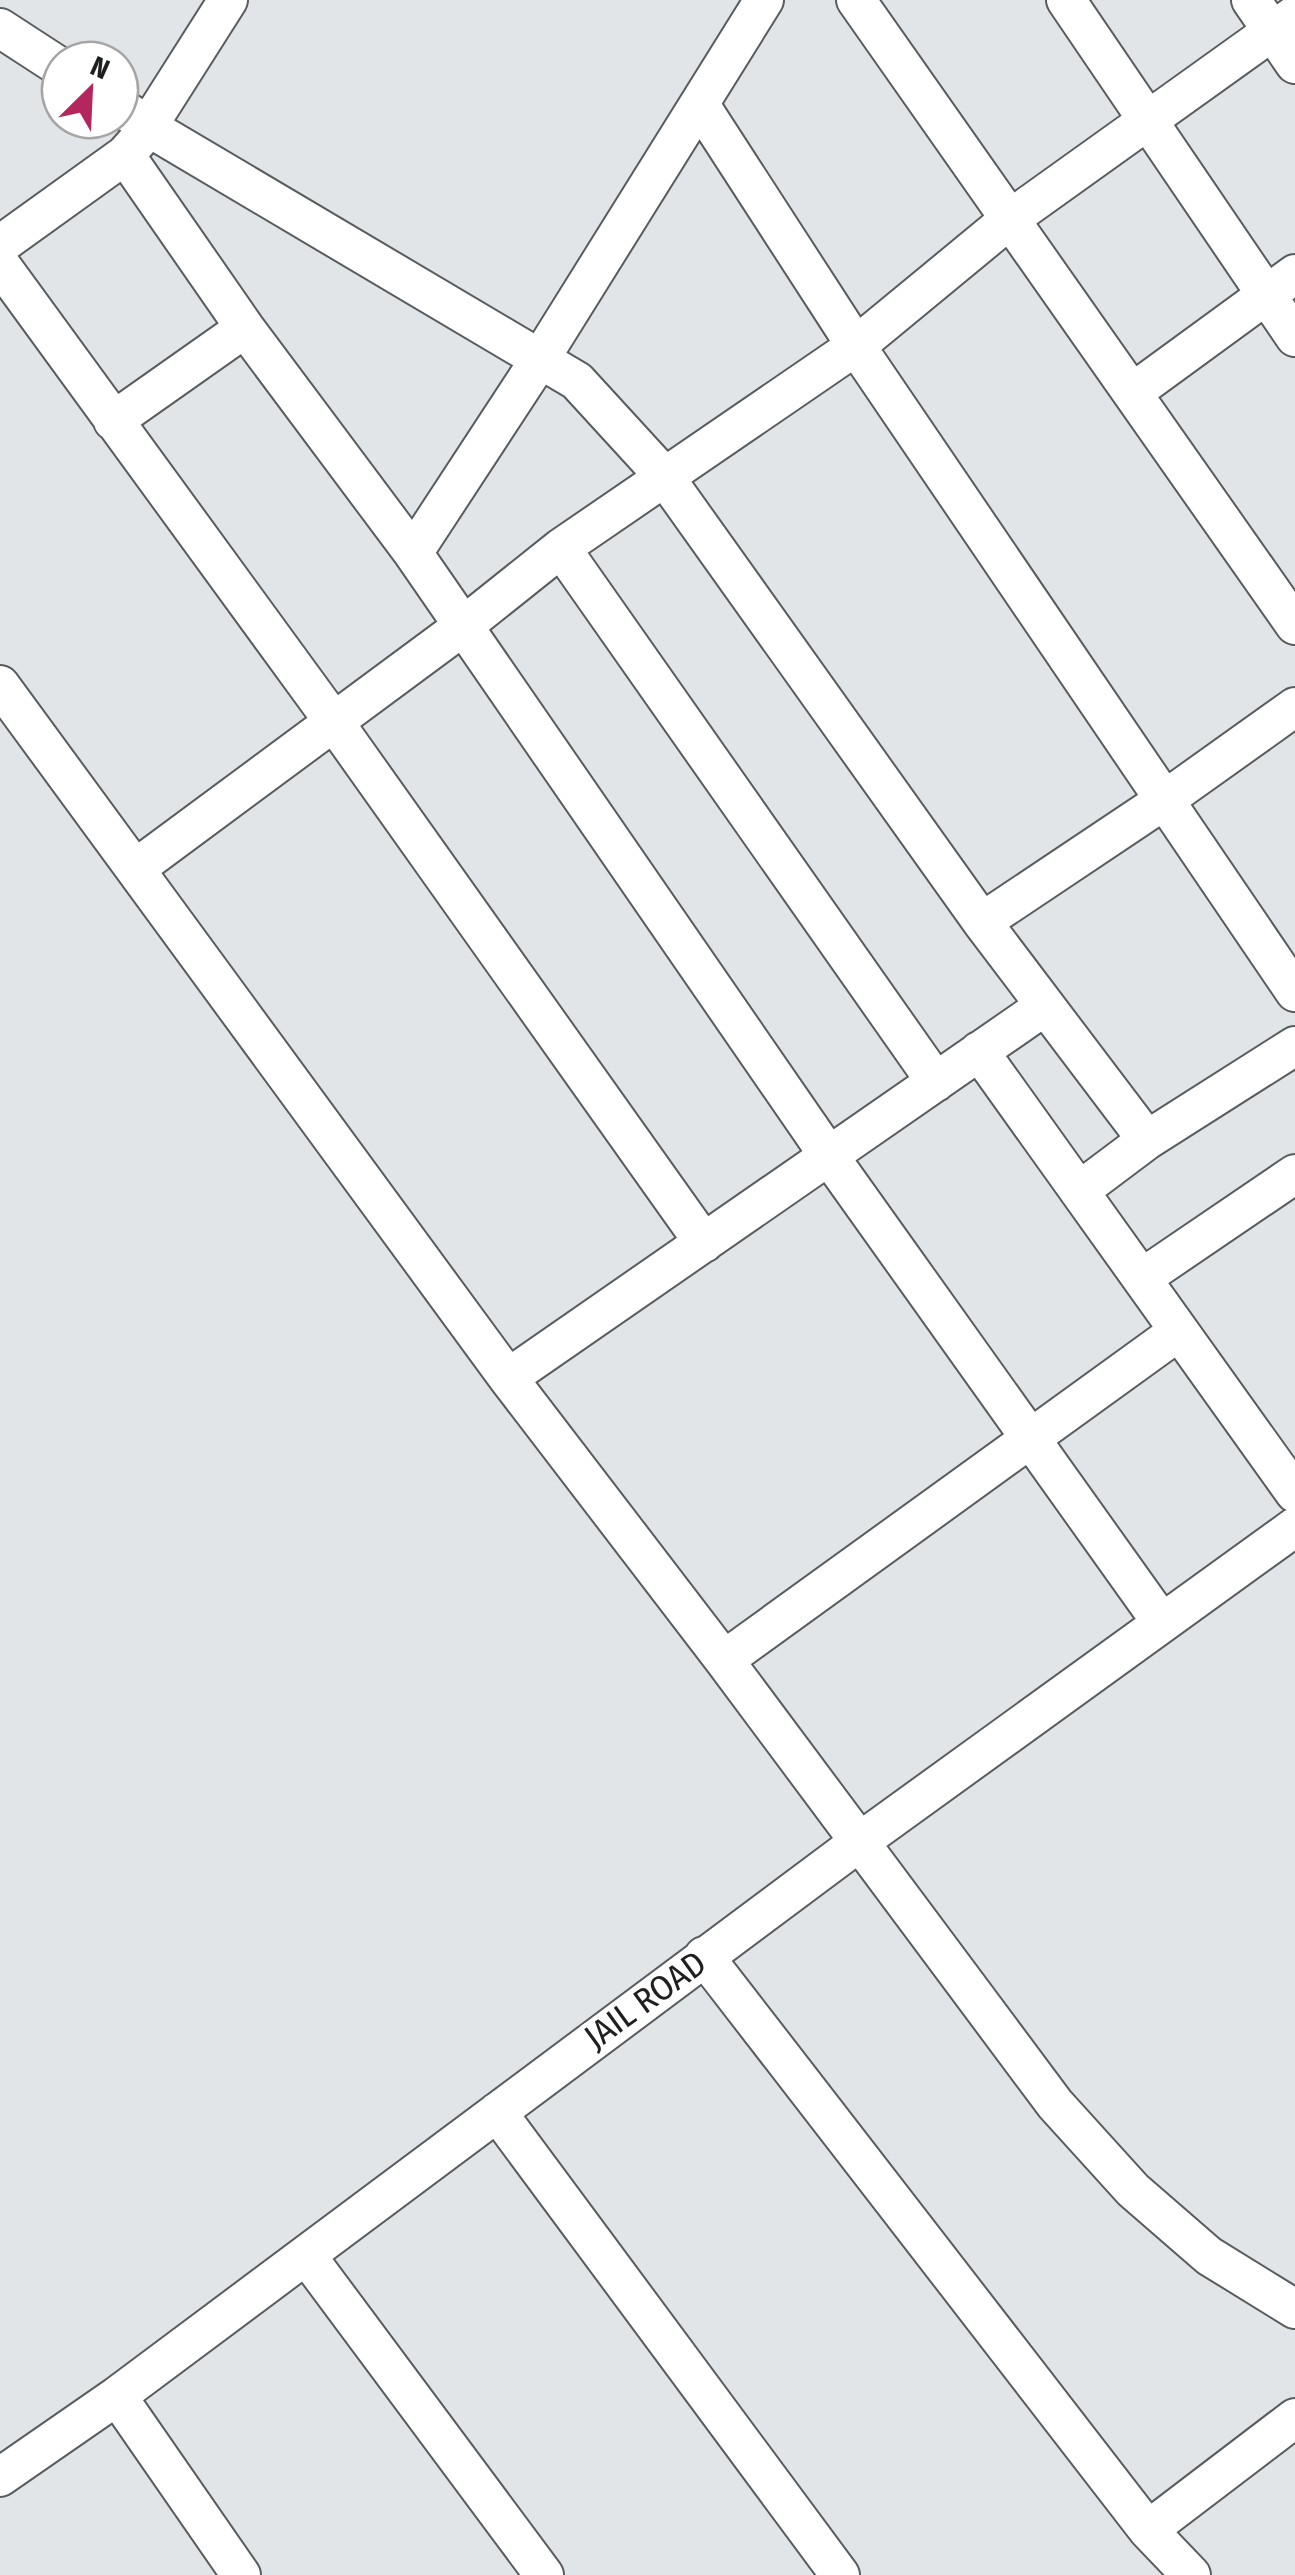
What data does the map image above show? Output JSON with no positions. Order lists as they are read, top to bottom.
{
  "streets": {
    "street": ["JAIL ROAD"]
  },
  "north": "top right"
}
